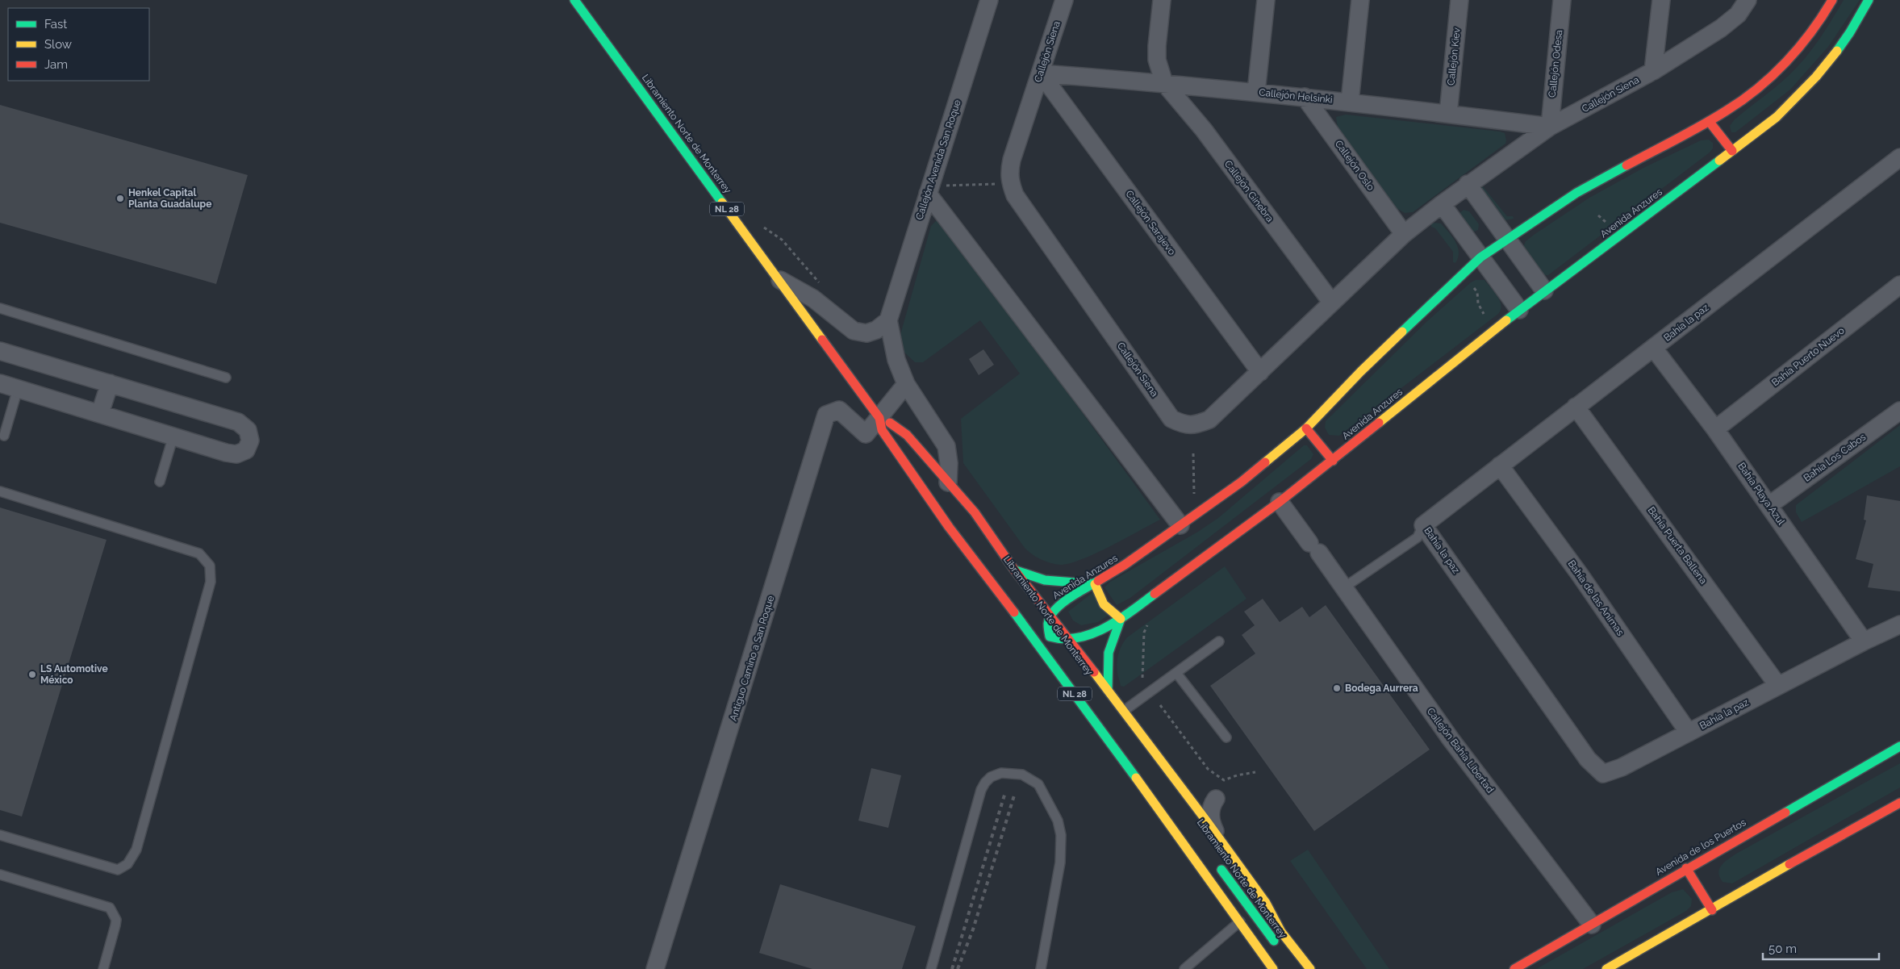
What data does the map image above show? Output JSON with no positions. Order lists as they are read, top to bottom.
{
  "streets": {
    "street": [
      "Callejón Siena",
      "Callejón Kiev",
      "Callejón Odesa",
      "Callejón Helsinki",
      "Libramiento Norte de Monterrey",
      "Callejón Avenida San Roque",
      "Callejón Oslo",
      "Callejón Ginebra",
      "NL 28",
      "Avenida Anzures",
      "Callejón Sarajevo",
      "Bahía la paz",
      "Bahía Puerto Nuevo",
      "Bahía Los Cabos",
      "Bahía Playa Azul",
      "Bahía Puerta Ballena",
      "Bahía de las Animas",
      "Antiguo Camino a San Roque",
      "Callejón Bahía Libertad",
      "Avenida de los Puertos"
    ]
  },
  "crossings": [
    ["Callejón Siena", "Callejón Odesa"],
    ["Callejón Siena", "Callejón Helsinki"],
    ["Callejón Siena", "Callejón Oslo"],
    ["Callejón Siena", "Callejón Ginebra"],
    ["Callejón Siena", "Callejón Sarajevo"],
    ["Callejón Kiev", "Callejón Helsinki"],
    ["Callejón Odesa", "Callejón Helsinki"],
    ["Callejón Helsinki", "Callejón Oslo"],
    ["Callejón Helsinki", "Callejón Ginebra"],
    ["Callejón Helsinki", "Callejón Sarajevo"],
    ["Libramiento Norte de Monterrey", "Avenida Anzures"],
    ["Libramiento Norte de Monterrey", "Antiguo Camino a San Roque"],
    ["Avenida Anzures", "Callejón Bahía Libertad"],
    ["Bahía la paz", "Bahía Playa Azul"],
    ["Bahía la paz", "Bahía Puerta Ballena"],
    ["Bahía la paz", "Bahía de las Animas"],
    ["Bahía Puerto Nuevo", "Bahía Playa Azul"],
    ["Bahía Los Cabos", "Bahía Playa Azul"],
    ["Callejón Bahía Libertad", "Avenida de los Puertos"]
  ],
  "places": ["Henkel Capital Planta Guadalupe", "LS Automotive México", "Bodega Aurrera"],
  "legend": ["Fast", "Slow", "Jam"],
  "scale_bar": "50 m"
}
